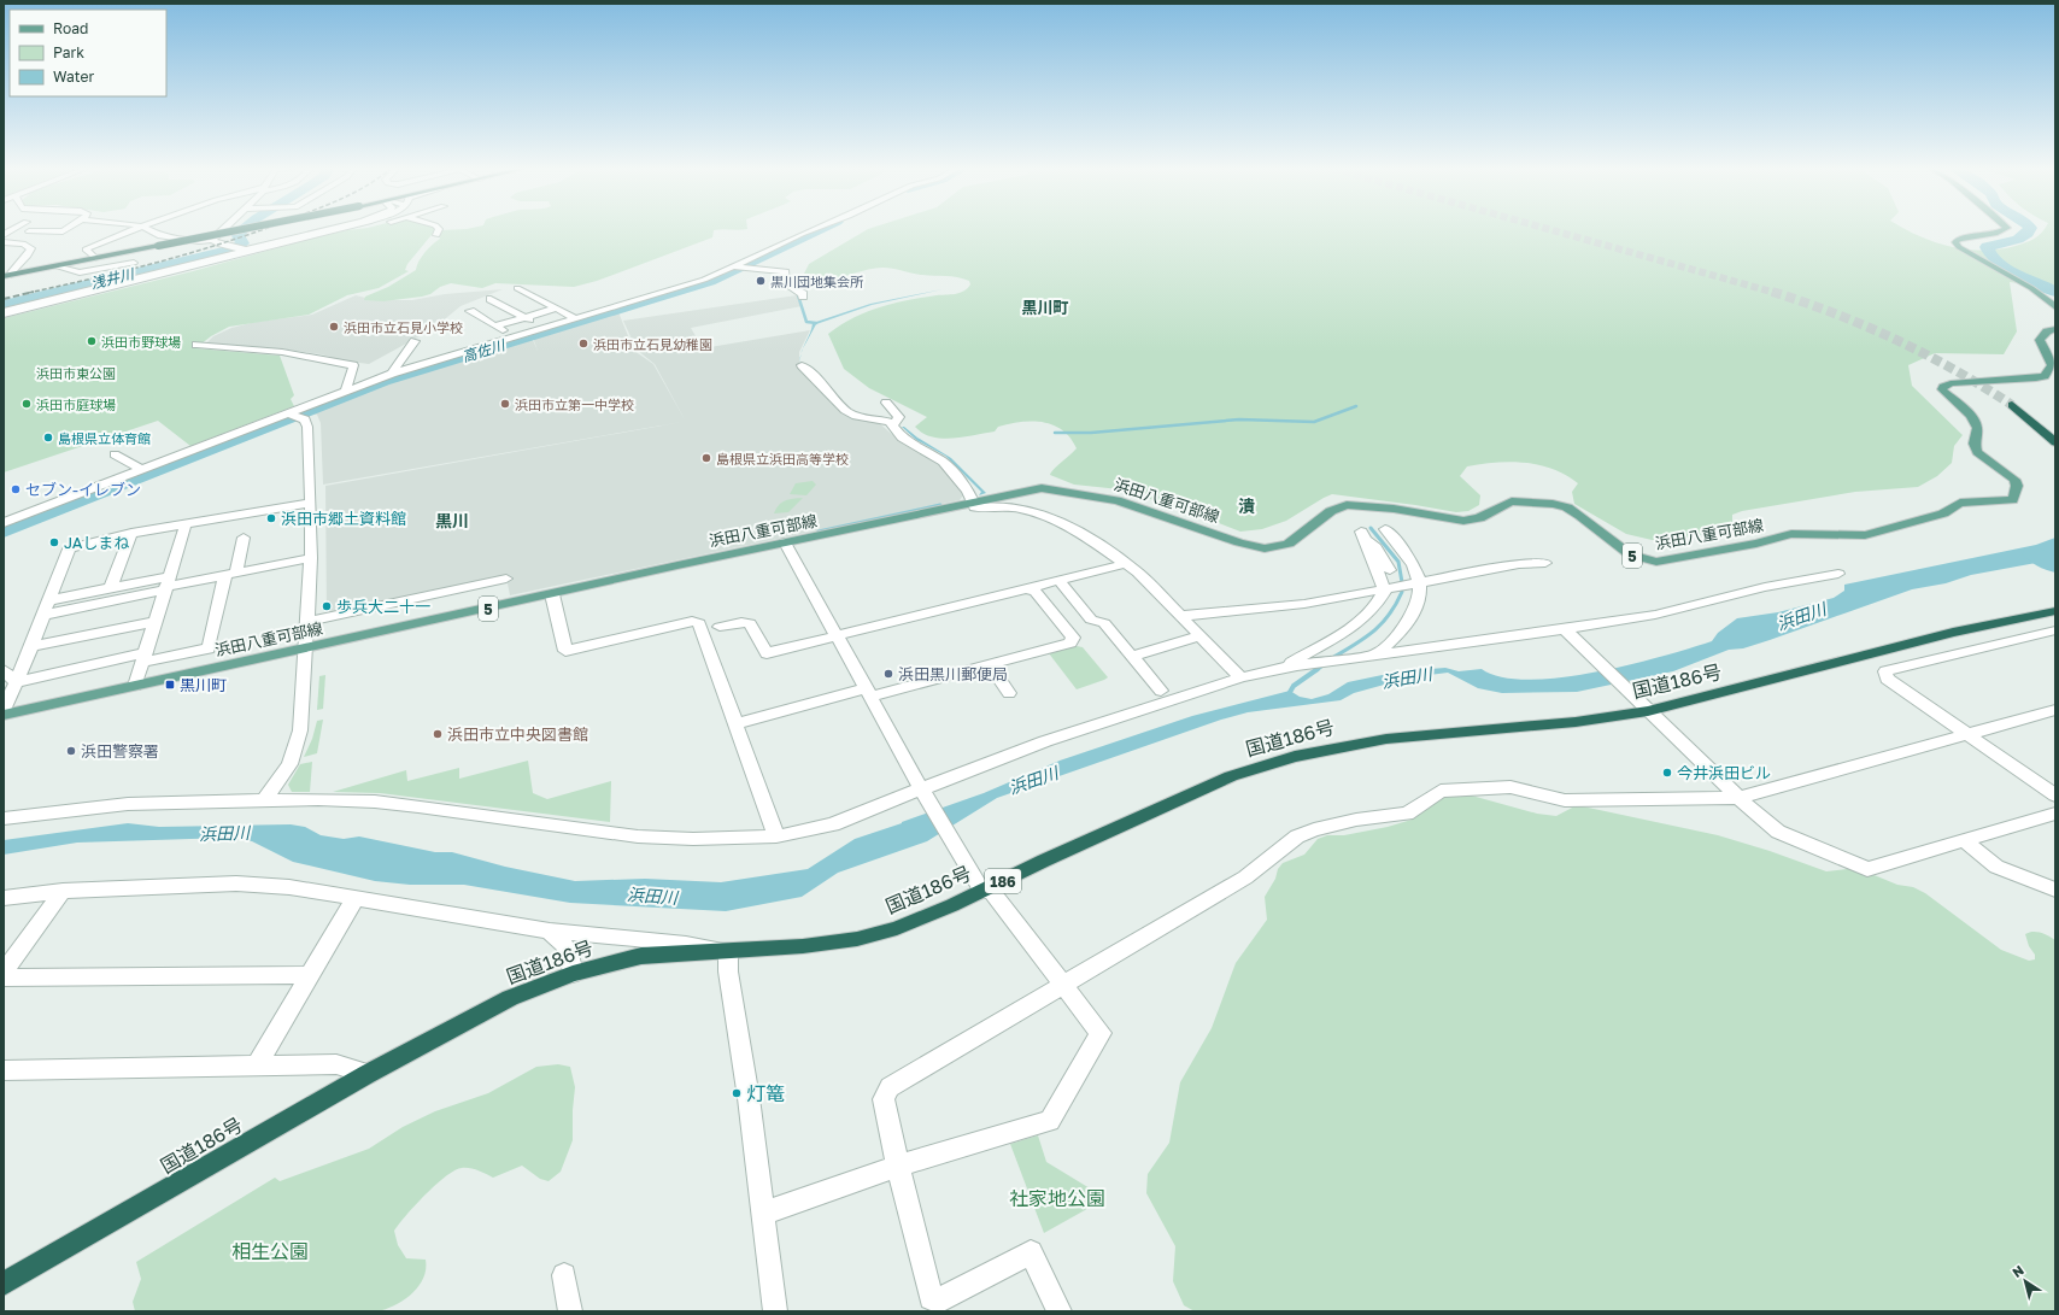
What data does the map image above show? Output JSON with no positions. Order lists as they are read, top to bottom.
{
  "streets": {
    "highway": ["国道186号", "186"],
    "main road": ["浜田八重可部線", "5"]
  },
  "districts": ["黒川町", "潰", "黒川"],
  "water": ["浅井川", "高佐川", "浜田川"],
  "parks": ["浜田市東公園", "社家地公園", "相生公園"],
  "places": {
    "other": [
      "黒川団地集会所",
      "浜田市立石見小学校",
      "浜田市野球場",
      "浜田市立石見幼稚園",
      "浜田市庭球場",
      "浜田市立第一中学校",
      "島根県立体育館",
      "島根県立浜田高等学校",
      "セブン-イレブン",
      "浜田市郷土資料館",
      "JAしまね",
      "歩兵大二十一",
      "浜田黒川郵便局",
      "浜田市立中央図書館",
      "浜田警察署",
      "今井浜田ビル",
      "灯篭"
    ],
    "transit": ["黒川町"]
  },
  "legend": ["Road", "Park", "Water"],
  "north": "top left"
}
